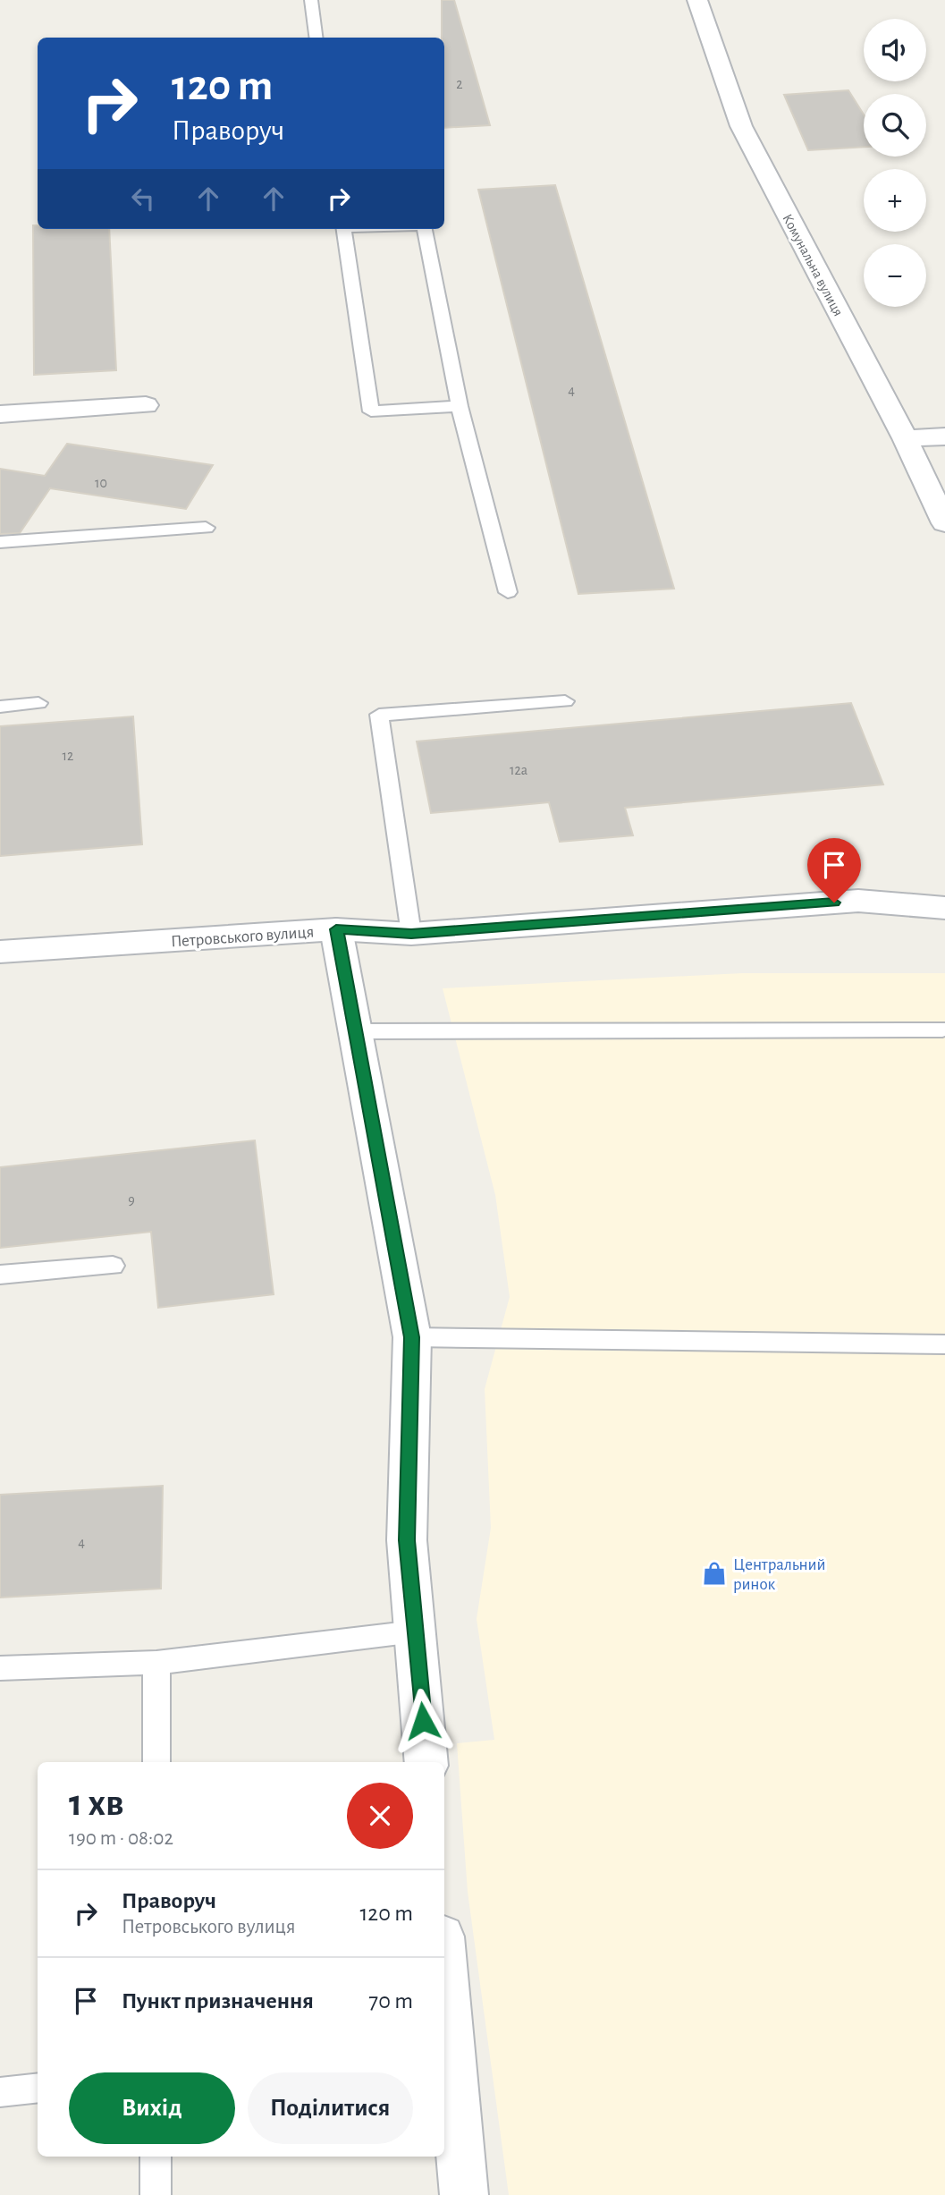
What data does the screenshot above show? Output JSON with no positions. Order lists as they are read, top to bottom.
{
  "streets": {
    "street": ["Комунальна вулиця", "Петровського вулиця"]
  },
  "places": {
    "shop": ["Центральний ринок"]
  },
  "house_numbers": [
    "2",
    "4",
    "10",
    "12",
    "12а",
    "9",
    "4"
  ],
  "page": {
    "map_buttons": ["+", "−"],
    "turn": ["120 m", "Праворуч"],
    "heading": ["1 хв", "190 m · 08:02"],
    "list": [
      {
        "name": "Праворуч",
        "note": "Петровського вулиця",
        "value": "120 m"
      },
      {
        "name": "Пункт призначення",
        "value": "70 m"
      }
    ],
    "buttons": ["Вихід", "Поділитися"]
  }
}
